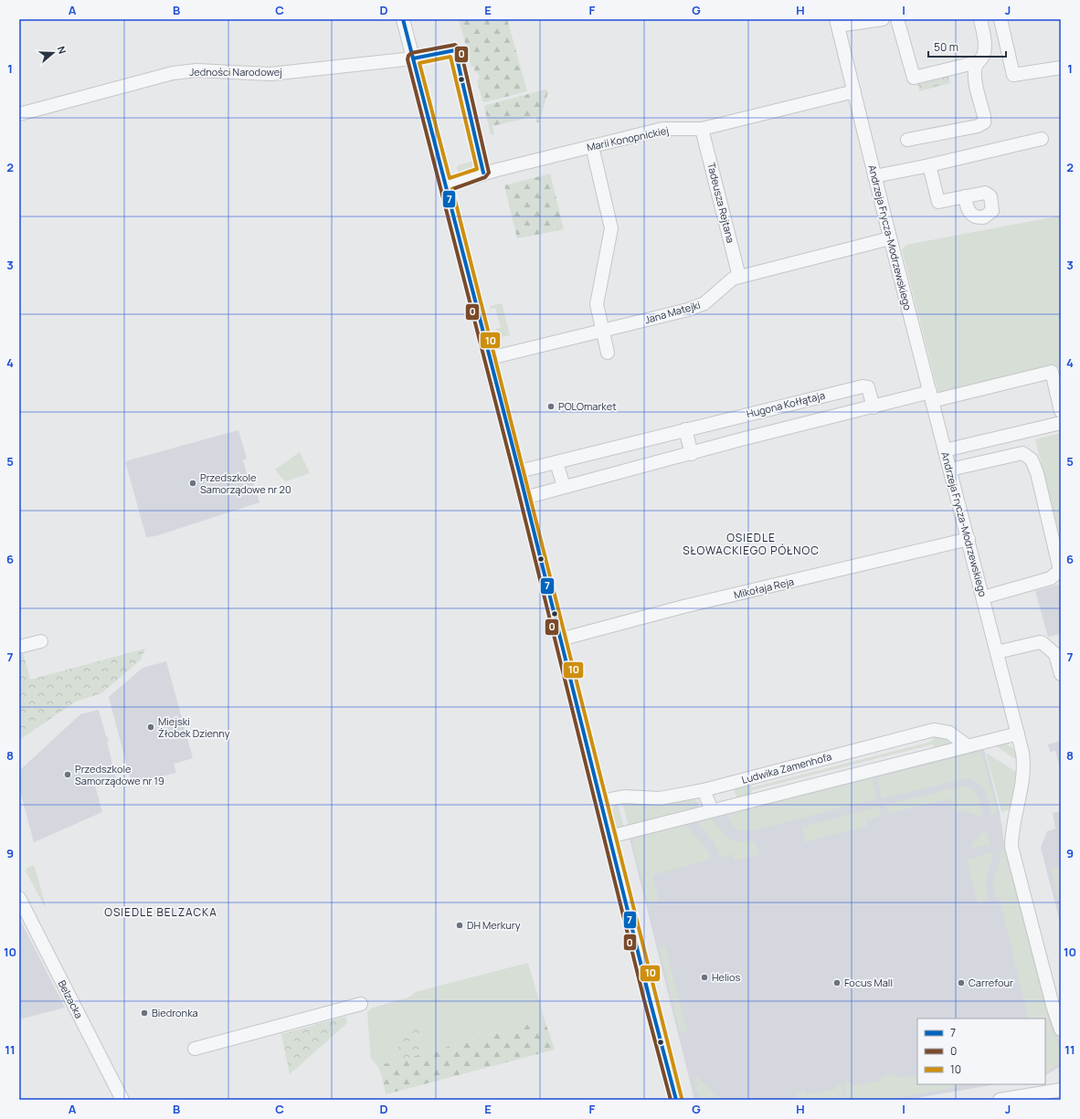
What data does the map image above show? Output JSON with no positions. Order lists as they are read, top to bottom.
{
  "streets": {
    "street": [
      "Jedności Narodowej",
      "Marii Konopnickiej",
      "Tadeusza Rejtana",
      "Andrzeja Frycza-Modrzewskiego",
      "Jana Matejki",
      "Hugona Kołłątaja",
      "Mikołaja Reja",
      "Ludwika Zamenhofa",
      "Belzacka"
    ]
  },
  "crossings": [
    ["Marii Konopnickiej", "Tadeusza Rejtana"],
    ["Marii Konopnickiej", "Andrzeja Frycza-Modrzewskiego"],
    ["Tadeusza Rejtana", "Jana Matejki"],
    ["Andrzeja Frycza-Modrzewskiego", "Jana Matejki"],
    ["Andrzeja Frycza-Modrzewskiego", "Mikołaja Reja"]
  ],
  "districts": ["OSIEDLE SŁOWACKIEGO PÓŁNOC", "OSIEDLE BELZACKA"],
  "places": [
    "POLOmarket",
    "Przedszkole Samorządowe nr 20",
    "Miejski Żłobek Dzienny",
    "Przedszkole Samorządowe nr 19",
    "DH Merkury",
    "Helios",
    "Focus Mall",
    "Carrefour",
    "Biedronka"
  ],
  "lines": ["transit line 7", "transit line 0", "transit line 10"],
  "legend": ["7", "0", "10"],
  "scale_bar": "50 m",
  "north": "right",
  "grid": {
    "columns": [
      "A",
      "B",
      "C",
      "D",
      "E",
      "F",
      "G",
      "H",
      "I",
      "J"
    ],
    "rows": [
      "1",
      "2",
      "3",
      "4",
      "5",
      "6",
      "7",
      "8",
      "9",
      "10",
      "11"
    ]
  }
}
